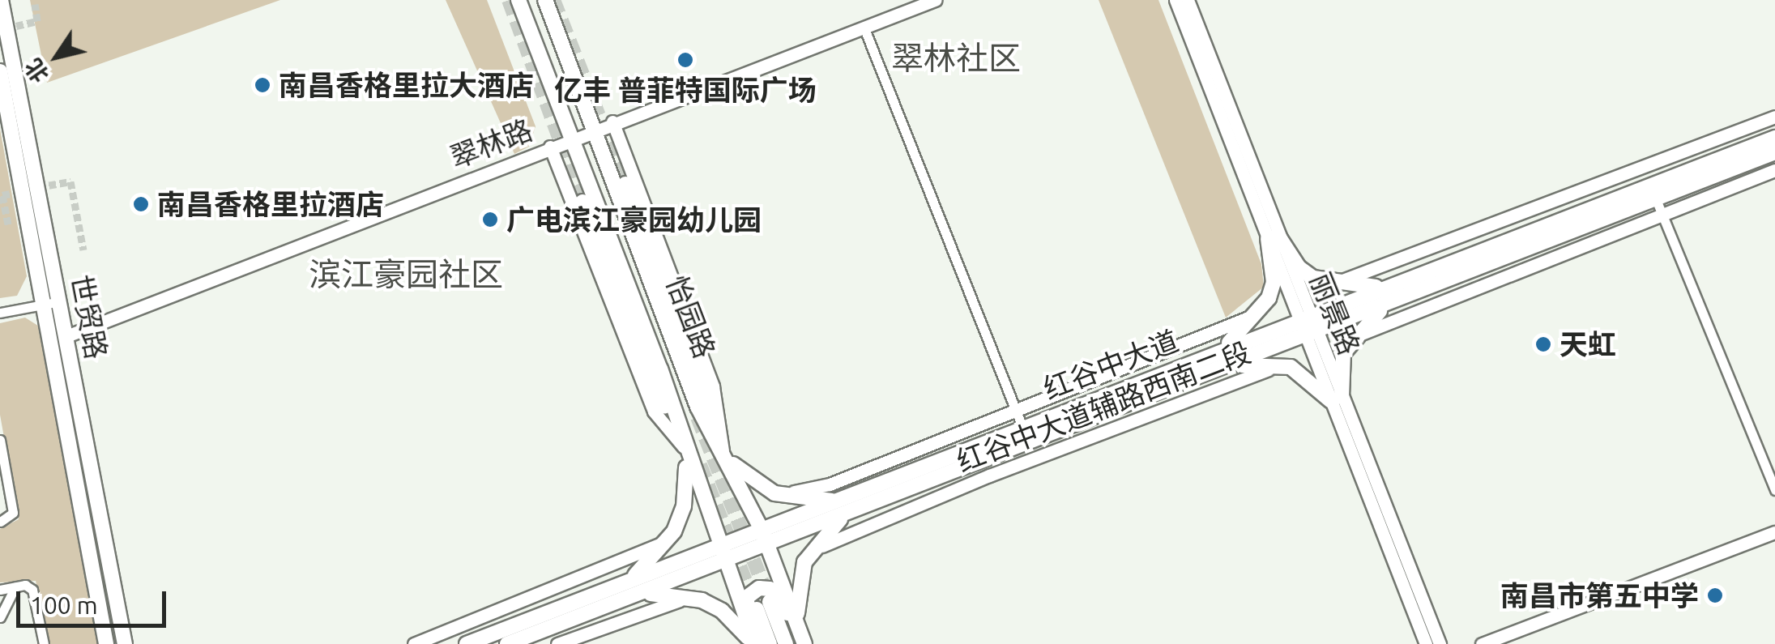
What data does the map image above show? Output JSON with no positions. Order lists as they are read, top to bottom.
{
  "streets": {
    "main road": ["世贸路", "怡园路", "红谷中大道"],
    "street": ["翠林路", "丽景路", "红谷中大道辅路西南二段"]
  },
  "crossings": [
    ["翠林路", "世贸路"],
    ["翠林路", "怡园路"],
    ["丽景路", "红谷中大道"],
    ["怡园路", "红谷中大道"]
  ],
  "districts": ["翠林社区", "滨江豪园社区"],
  "places": [
    "亿丰 普菲特国际广场",
    "南昌香格里拉大酒店",
    "南昌香格里拉酒店",
    "广电滨江豪园幼儿园",
    "天虹",
    "南昌市第五中学"
  ],
  "scale_bar": "100 m",
  "north": "bottom left"
}
